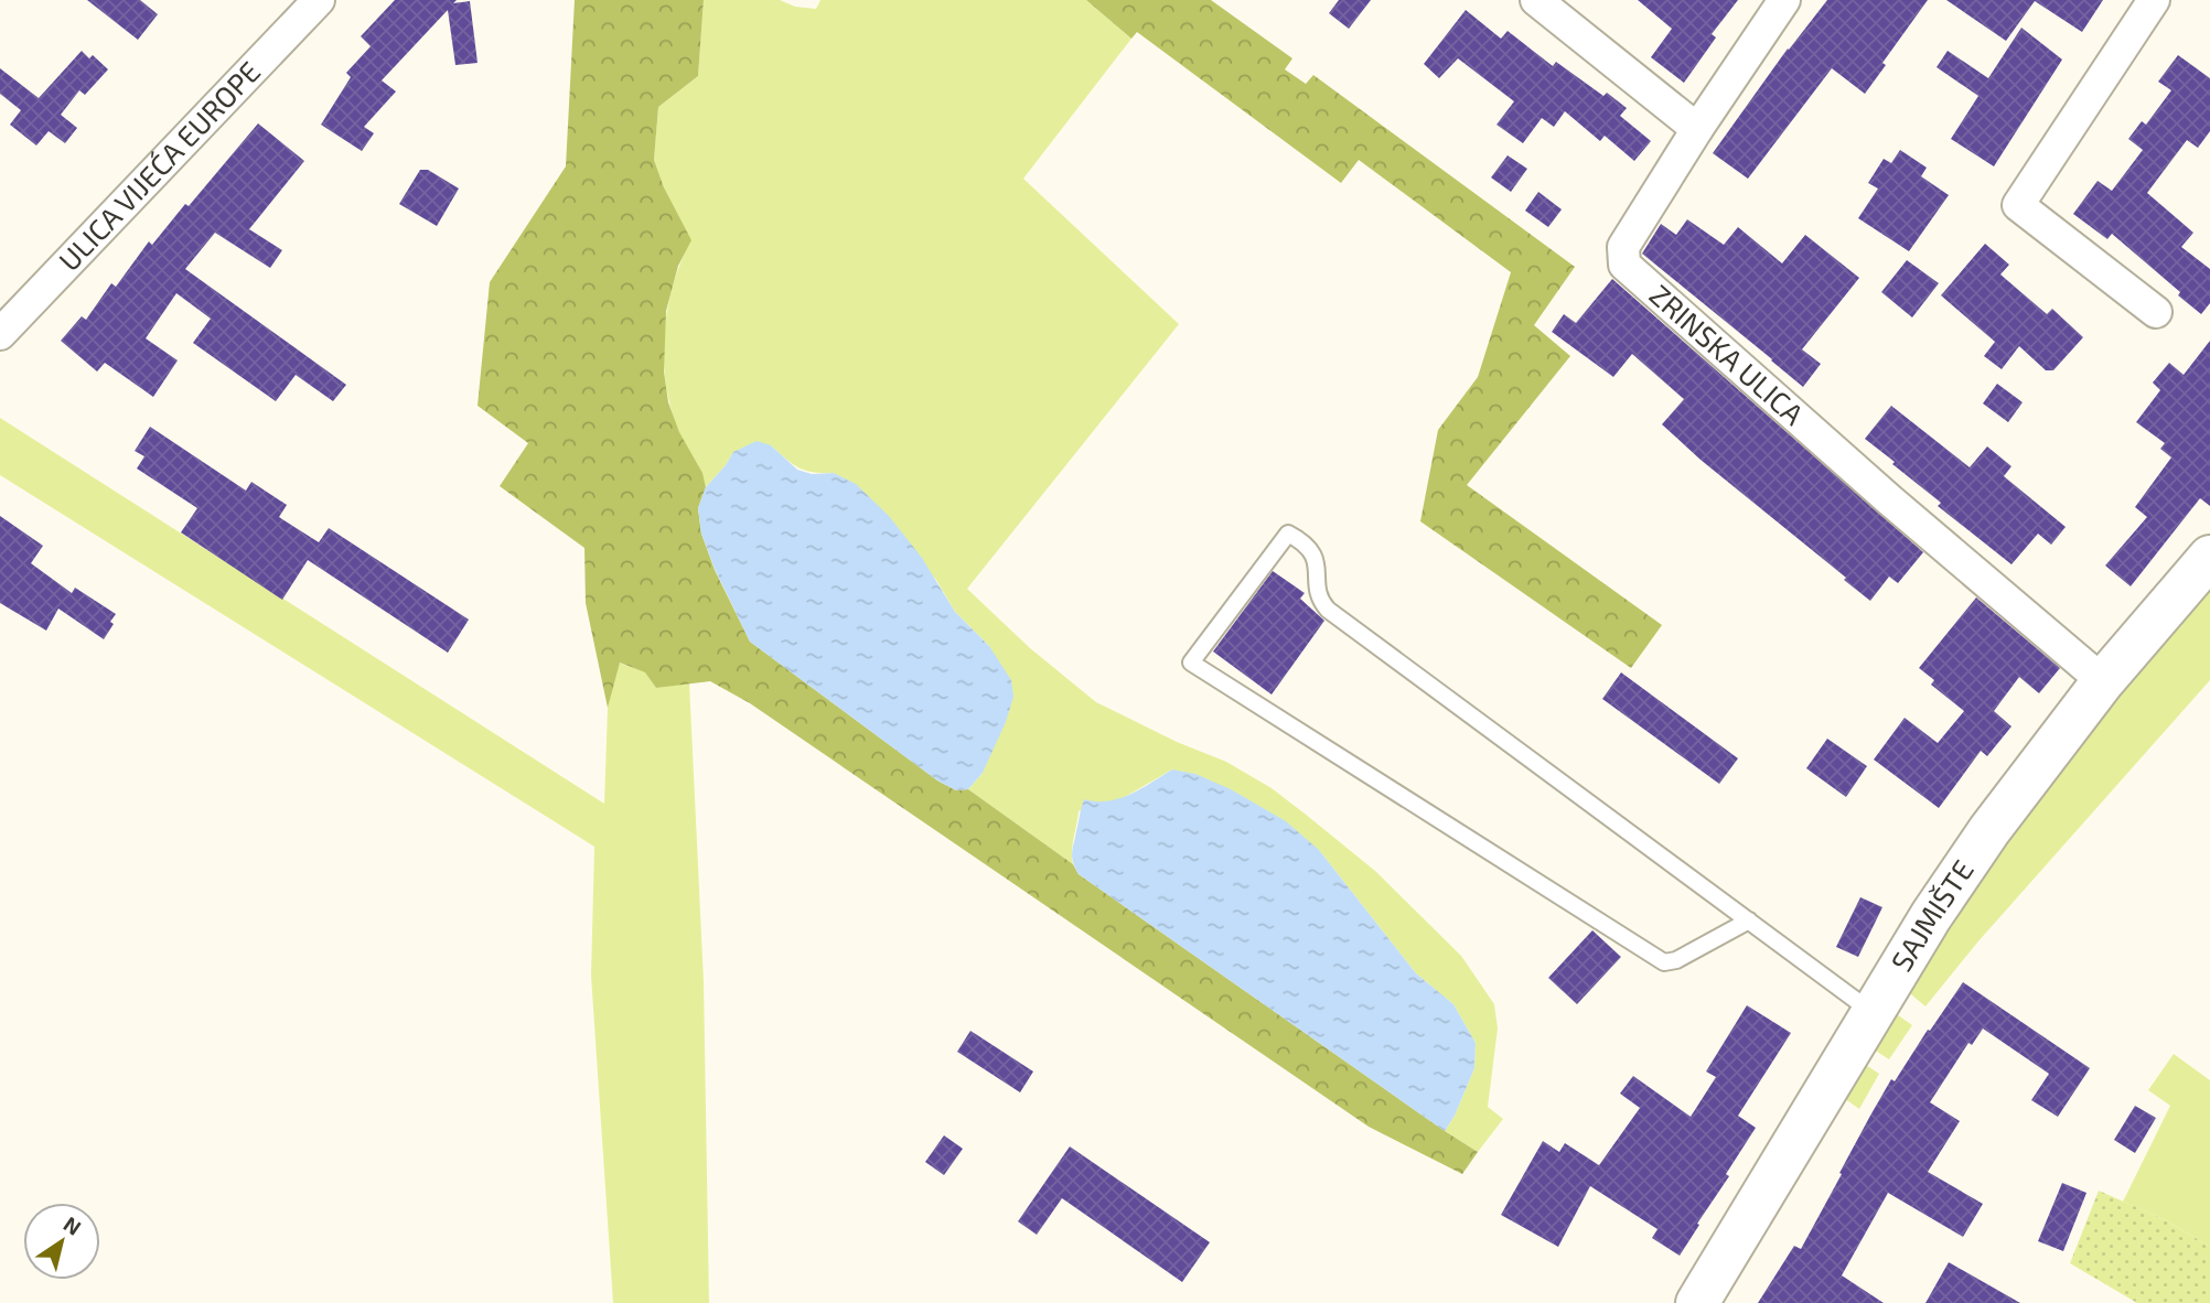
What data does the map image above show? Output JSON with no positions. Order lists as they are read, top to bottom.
{
  "streets": {
    "main road": ["SAJMIŠTE"],
    "street": ["ULICA VIJEĆA EUROPE", "ZRINSKA ULICA"]
  },
  "crossings": [
    ["ZRINSKA ULICA", "SAJMIŠTE"]
  ],
  "north": "top right"
}
